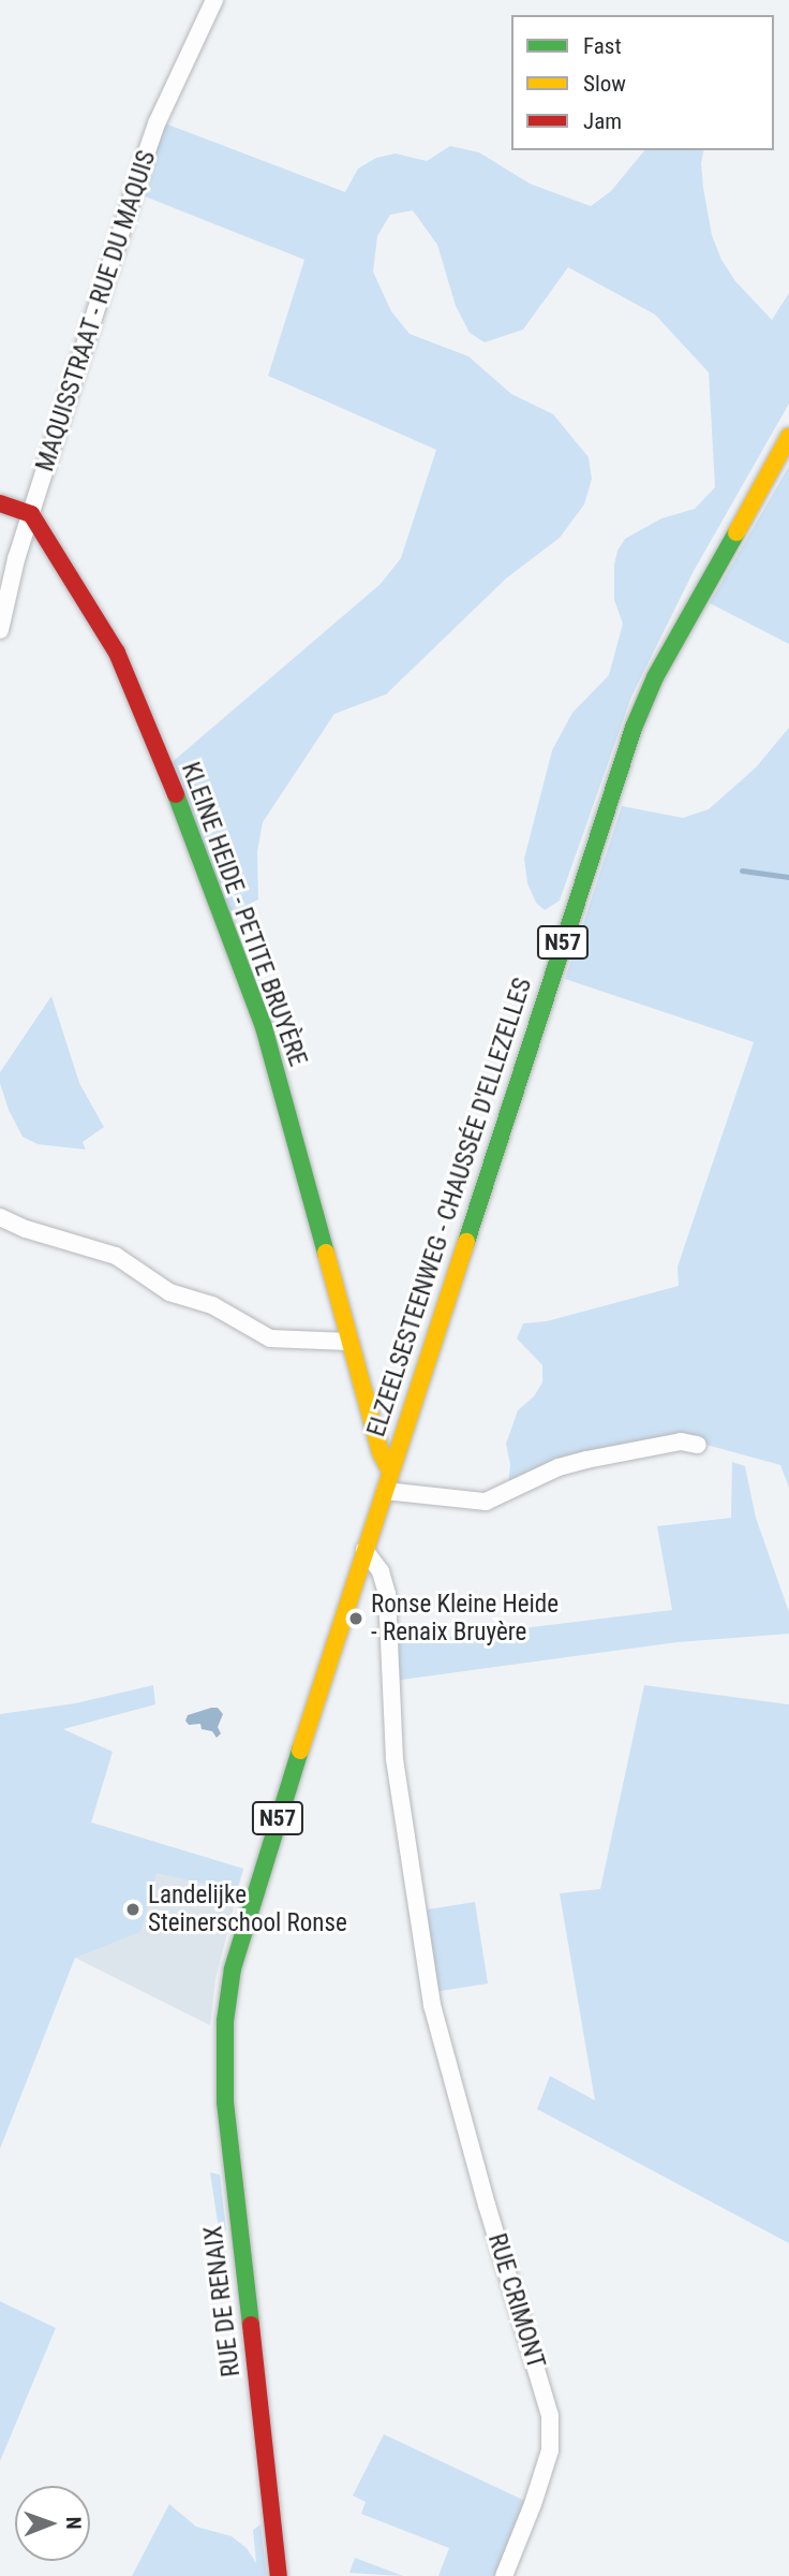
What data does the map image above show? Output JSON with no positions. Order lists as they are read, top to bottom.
{
  "streets": {
    "main road": [
      "KLEINE HEIDE - PETITE BRUYÈRE",
      "N57",
      "ELZEELSESTEENWEG - CHAUSSÉE D'ELLEZELLES",
      "RUE DE RENAIX"
    ],
    "street": ["MAQUISSTRAAT - RUE DU MAQUIS", "RUE CRIMONT"]
  },
  "crossings": [
    ["MAQUISSTRAAT - RUE DU MAQUIS", "KLEINE HEIDE - PETITE BRUYÈRE"],
    ["KLEINE HEIDE - PETITE BRUYÈRE", "ELZEELSESTEENWEG - CHAUSSÉE D'ELLEZELLES"],
    ["ELZEELSESTEENWEG - CHAUSSÉE D'ELLEZELLES", "RUE DE RENAIX"],
    ["ELZEELSESTEENWEG - CHAUSSÉE D'ELLEZELLES", "RUE CRIMONT"]
  ],
  "places": ["Ronse Kleine Heide - Renaix Bruyère", "Landelijke Steinerschool Ronse"],
  "legend": ["Fast", "Slow", "Jam"],
  "north": "right"
}
